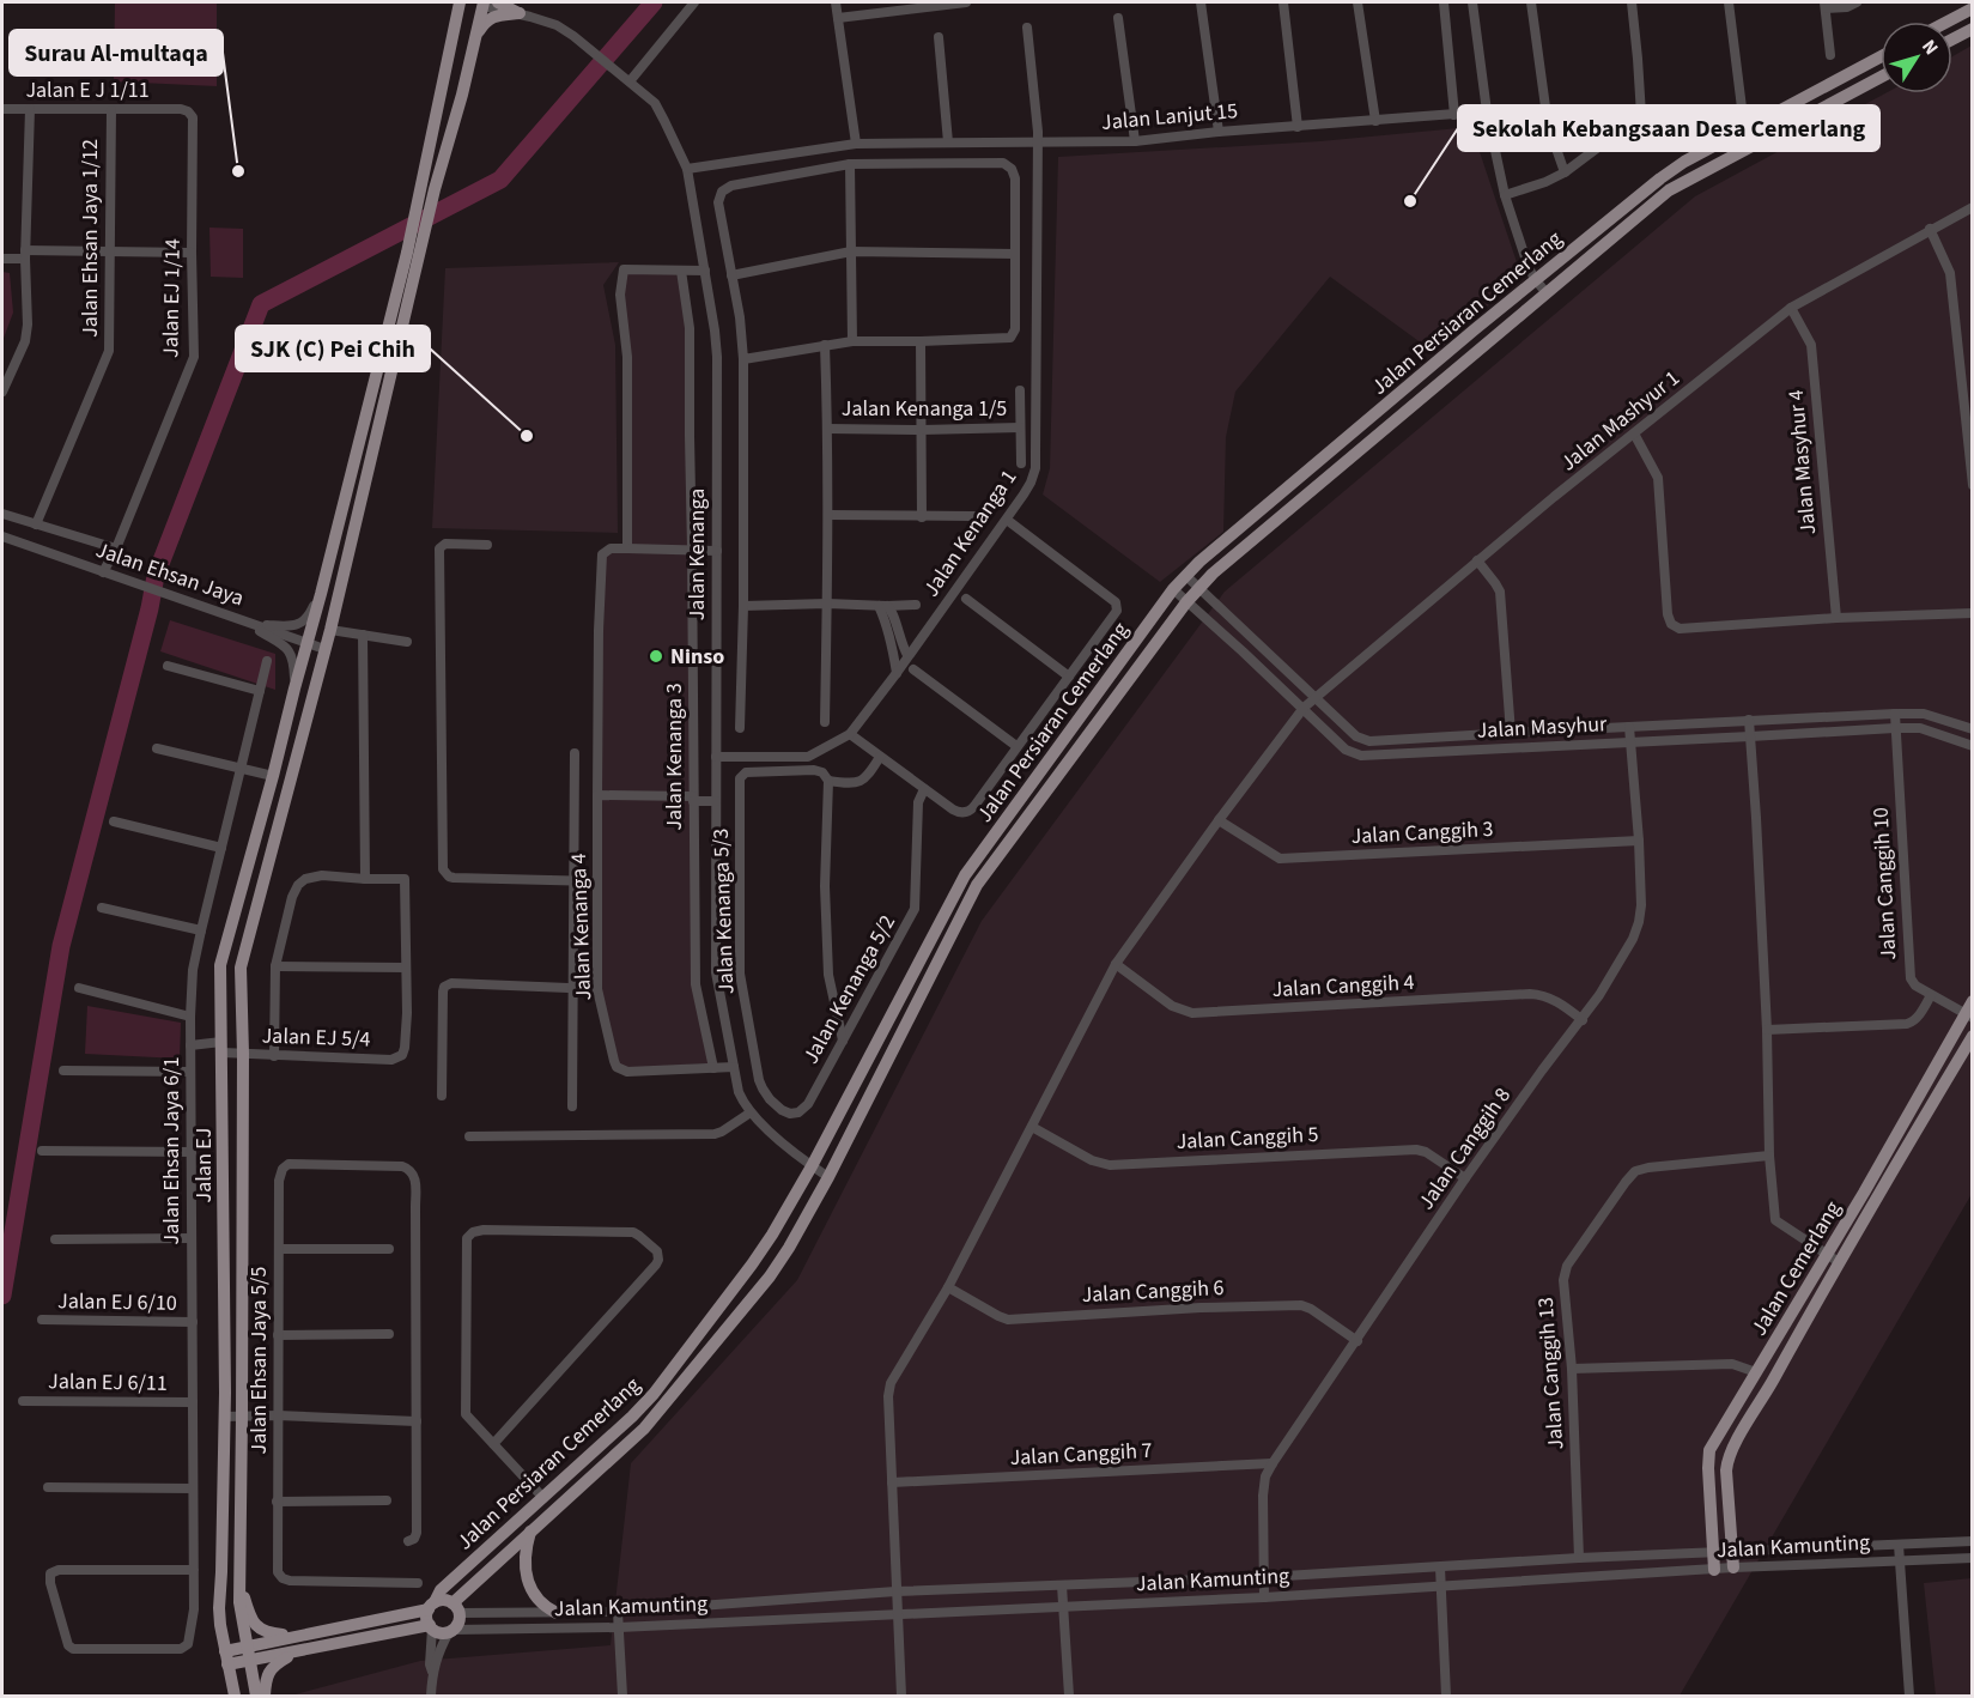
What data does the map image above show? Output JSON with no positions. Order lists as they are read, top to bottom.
{
  "streets": {
    "main road": ["Jalan Persiaran Cemerlang", "Jalan EJ", "Jalan Cemerlang"],
    "street": [
      "Jalan E J 1/11",
      "Jalan Lanjut 15",
      "Jalan Ehsan Jaya 1/12",
      "Jalan EJ 1/14",
      "Jalan Kenanga 1/5",
      "Jalan Mashyur 1",
      "Jalan Masyhur 4",
      "Jalan Kenanga 1",
      "Jalan Kenanga",
      "Jalan Ehsan Jaya",
      "Jalan Masyhur",
      "Jalan Kenanga 3",
      "Jalan Canggih 3",
      "Jalan Canggih 10",
      "Jalan Kenanga 5/3",
      "Jalan Kenanga 4",
      "Jalan Canggih 4",
      "Jalan Kenanga 5/2",
      "Jalan EJ 5/4",
      "Jalan Canggih 5",
      "Jalan Canggih 8",
      "Jalan Ehsan Jaya 6/1",
      "Jalan Canggih 6",
      "Jalan EJ 6/10",
      "Jalan Ehsan Jaya 5/5",
      "Jalan Canggih 13",
      "Jalan EJ 6/11",
      "Jalan Canggih 7",
      "Jalan Kamunting"
    ]
  },
  "crossings": [
    ["Jalan E J 1/11", "Jalan Ehsan Jaya 1/12"],
    ["Jalan E J 1/11", "Jalan EJ 1/14"],
    ["Jalan Lanjut 15", "Jalan Kenanga 1"],
    ["Jalan Lanjut 15", "Jalan Kenanga"],
    ["Jalan EJ 1/14", "Jalan Ehsan Jaya"],
    ["Jalan Persiaran Cemerlang", "Jalan Kenanga"],
    ["Jalan Persiaran Cemerlang", "Jalan Masyhur"],
    ["Jalan Persiaran Cemerlang", "Jalan Kamunting"],
    ["Jalan Mashyur 1", "Jalan Masyhur 4"],
    ["Jalan Mashyur 1", "Jalan Masyhur"],
    ["Jalan Mashyur 1", "Jalan Canggih 3"],
    ["Jalan Mashyur 1", "Jalan Canggih 4"],
    ["Jalan Mashyur 1", "Jalan Canggih 5"],
    ["Jalan Mashyur 1", "Jalan Canggih 6"],
    ["Jalan Mashyur 1", "Jalan Canggih 7"],
    ["Jalan Mashyur 1", "Jalan Kamunting"],
    ["Jalan Kenanga 1", "Jalan Kenanga"],
    ["Jalan Kenanga", "Jalan Kenanga 4"],
    ["Jalan Kenanga", "Jalan EJ"],
    ["Jalan Ehsan Jaya", "Jalan EJ"],
    ["Jalan Masyhur", "Jalan Canggih 10"],
    ["Jalan Masyhur", "Jalan Canggih 8"],
    ["Jalan Kenanga 3", "Jalan Kenanga 4"],
    ["Jalan Canggih 3", "Jalan Canggih 8"],
    ["Jalan Canggih 10", "Jalan Cemerlang"],
    ["Jalan Kenanga 5/3", "Jalan Kenanga 5/2"],
    ["Jalan Canggih 4", "Jalan Canggih 8"],
    ["Jalan EJ 5/4", "Jalan Ehsan Jaya 6/1"],
    ["Jalan EJ 5/4", "Jalan EJ"],
    ["Jalan Canggih 5", "Jalan Canggih 8"],
    ["Jalan Canggih 8", "Jalan Canggih 6"],
    ["Jalan Canggih 8", "Jalan Canggih 7"],
    ["Jalan Canggih 8", "Jalan Kamunting"],
    ["Jalan Ehsan Jaya 6/1", "Jalan EJ 6/10"],
    ["Jalan Ehsan Jaya 6/1", "Jalan EJ 6/11"],
    ["Jalan Cemerlang", "Jalan Kamunting"],
    ["Jalan Canggih 13", "Jalan Kamunting"]
  ],
  "places": [
    "Surau Al-multaqa",
    "Sekolah Kebangsaan Desa Cemerlang",
    "SJK (C) Pei Chih",
    "Ninso"
  ],
  "north": "top right"
}
